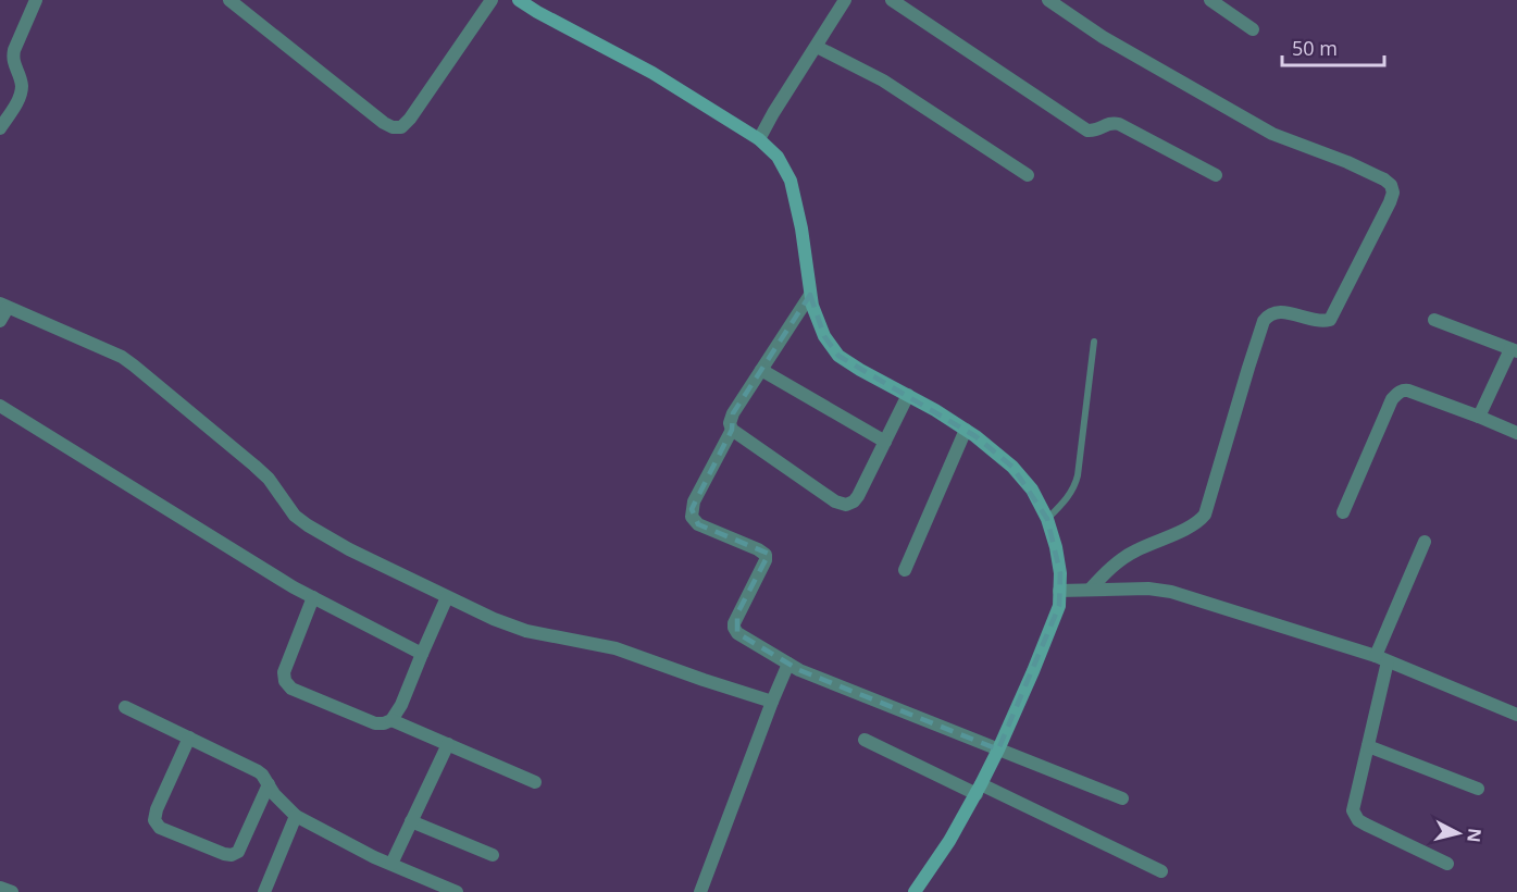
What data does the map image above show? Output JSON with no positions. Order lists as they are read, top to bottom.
{
  "scale_bar": "50 m",
  "north": "right"
}
